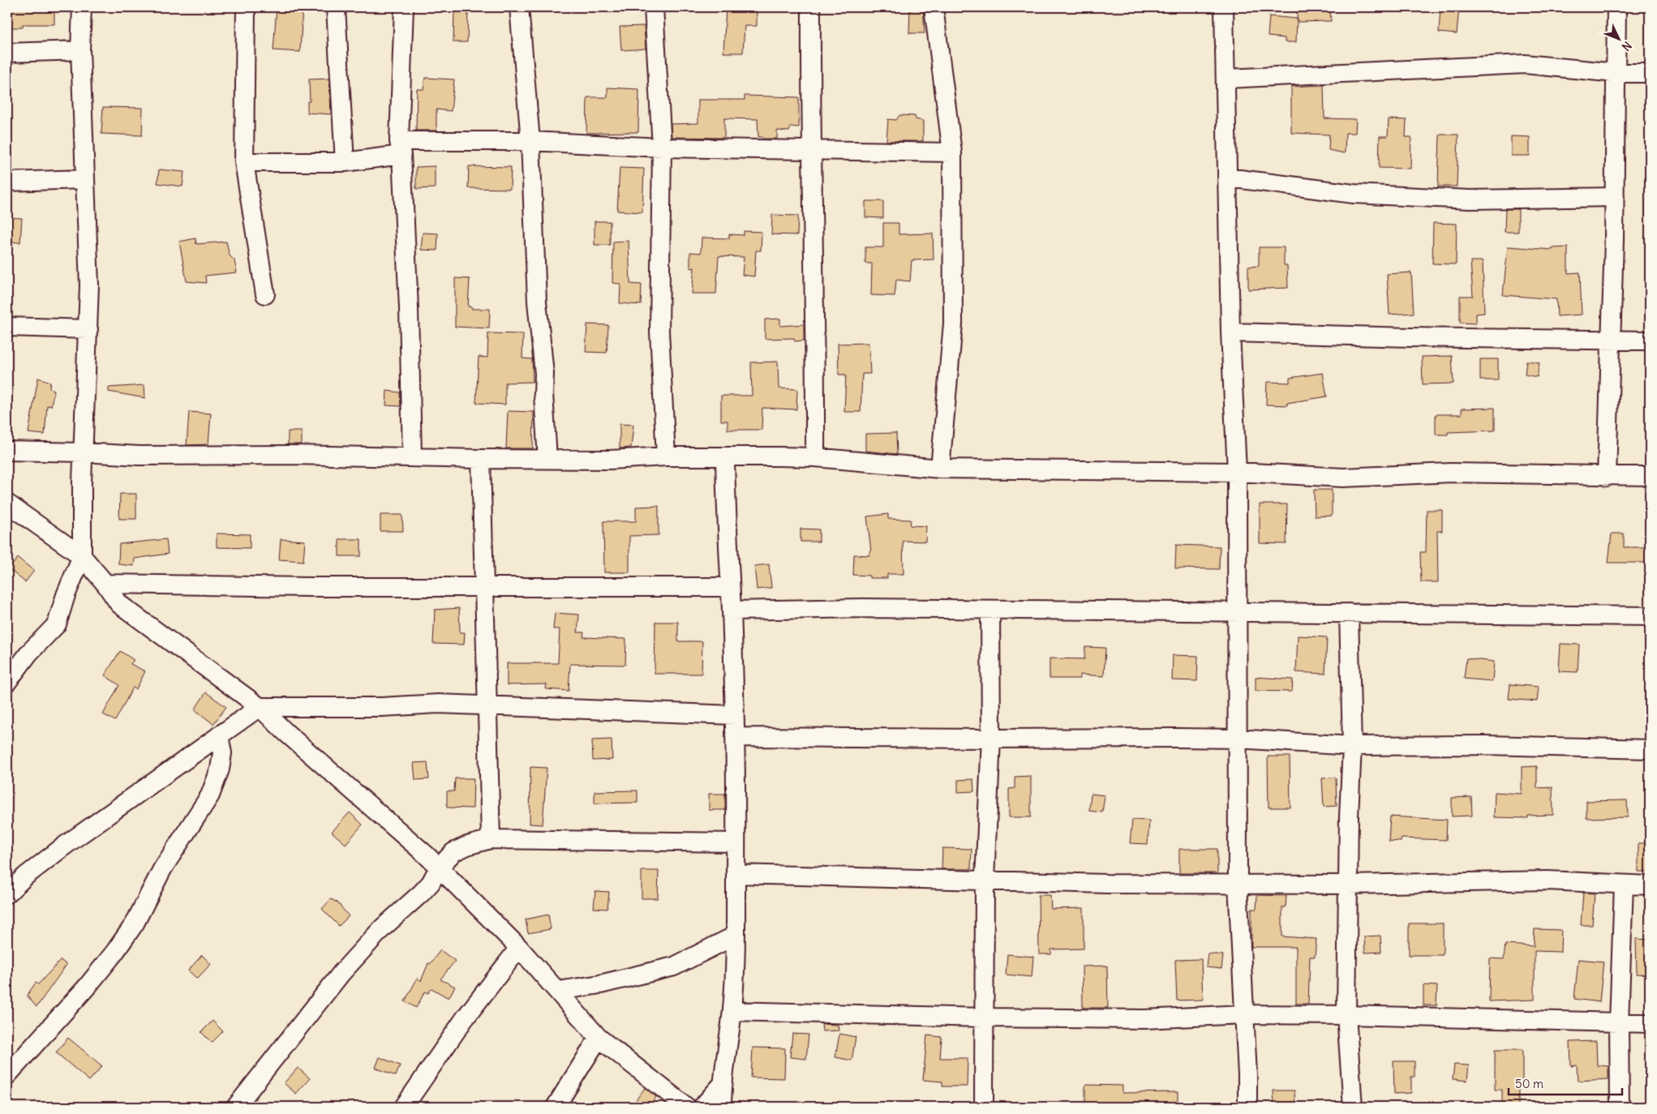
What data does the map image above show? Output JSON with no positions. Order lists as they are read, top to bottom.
{
  "scale_bar": "50 m",
  "north": "bottom right"
}
